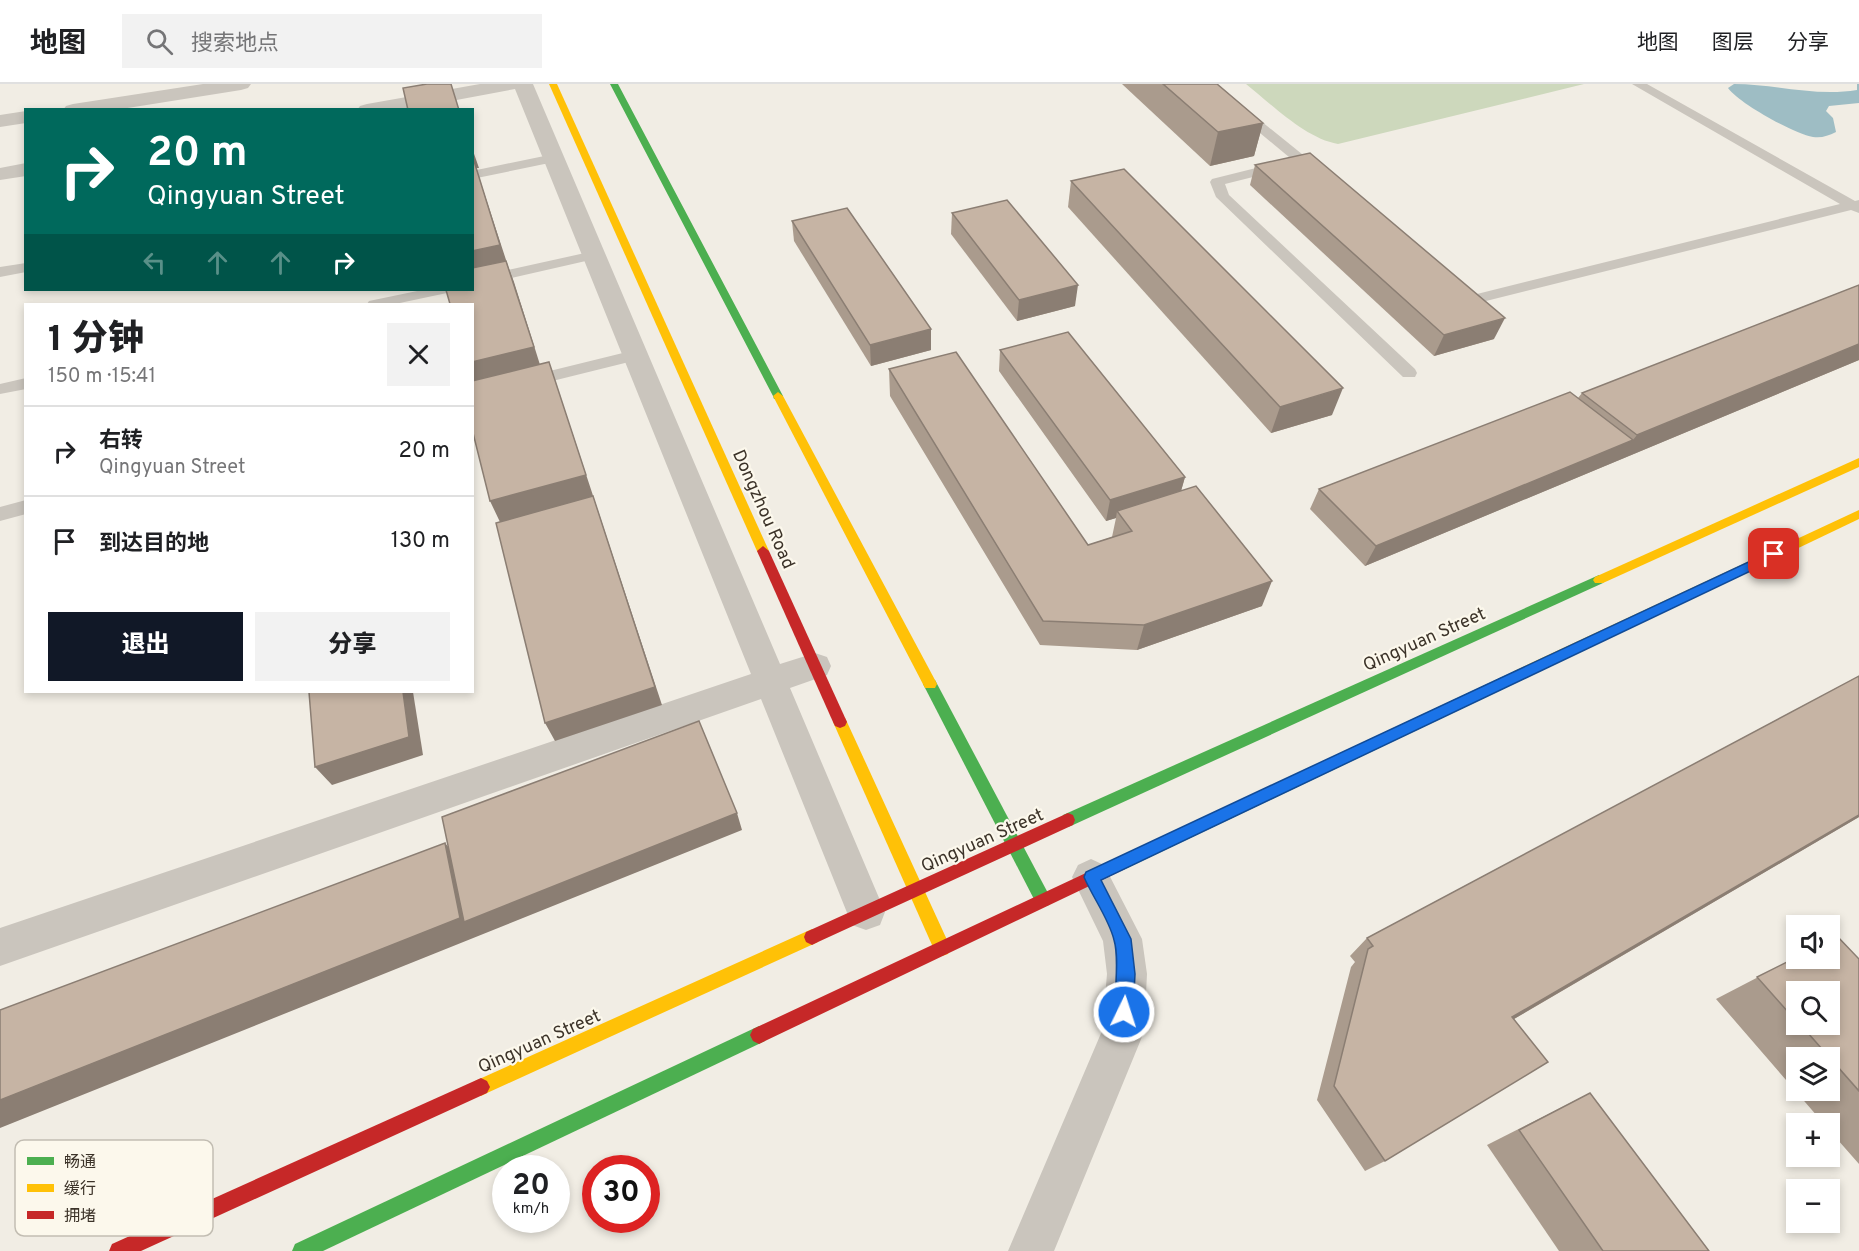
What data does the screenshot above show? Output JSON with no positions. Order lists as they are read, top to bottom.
{
  "streets": {
    "main road": ["Dongzhou Road", "Qingyuan Street"]
  },
  "crossings": [
    ["Dongzhou Road", "Qingyuan Street"]
  ],
  "legend": ["畅通", "缓行", "拥堵"],
  "page": {
    "header": "地图",
    "search": "搜索地点",
    "nav": ["地图", "图层", "分享"],
    "turn": ["20 m", "Qingyuan Street"],
    "heading": ["1 分钟", "150 m · 15:41"],
    "list": [
      {
        "name": "右转",
        "note": "Qingyuan Street",
        "value": "20 m"
      },
      {
        "name": "到达目的地",
        "value": "130 m"
      }
    ],
    "buttons": ["退出", "分享"],
    "map_buttons": ["+", "−"],
    "speed": "20 km/h",
    "limit": "30"
  }
}
